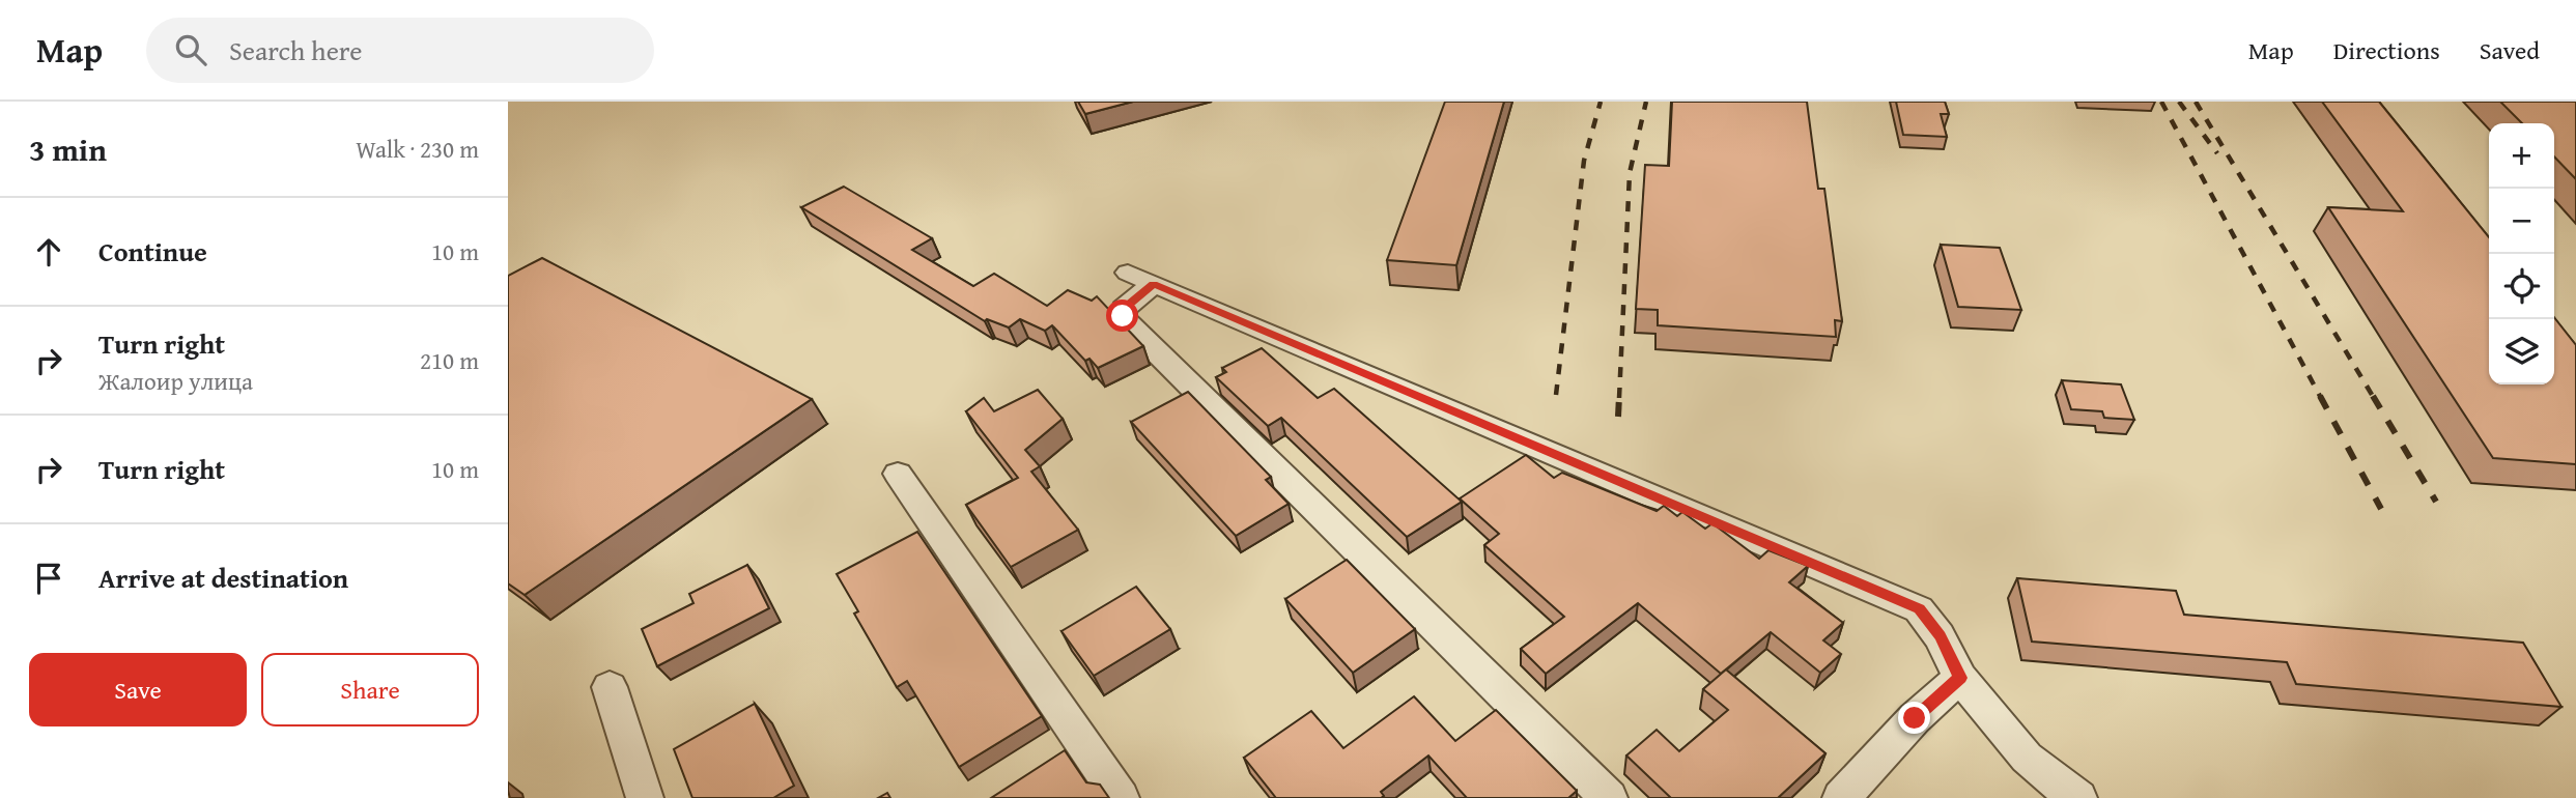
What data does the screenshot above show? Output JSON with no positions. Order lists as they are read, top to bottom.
{
  "page": {
    "header": "Map",
    "search": "Search here",
    "nav": ["Map", "Directions", "Saved"],
    "heading": ["3 min", "Walk · 230 m"],
    "map_buttons": ["+", "−"],
    "list": [
      ["Continue", "10 m"],
      ["Turn right", "Жалоир улица", "210 m"],
      ["Turn right", "10 m"],
      "Arrive at destination"
    ],
    "buttons": ["Save", "Share"]
  }
}
